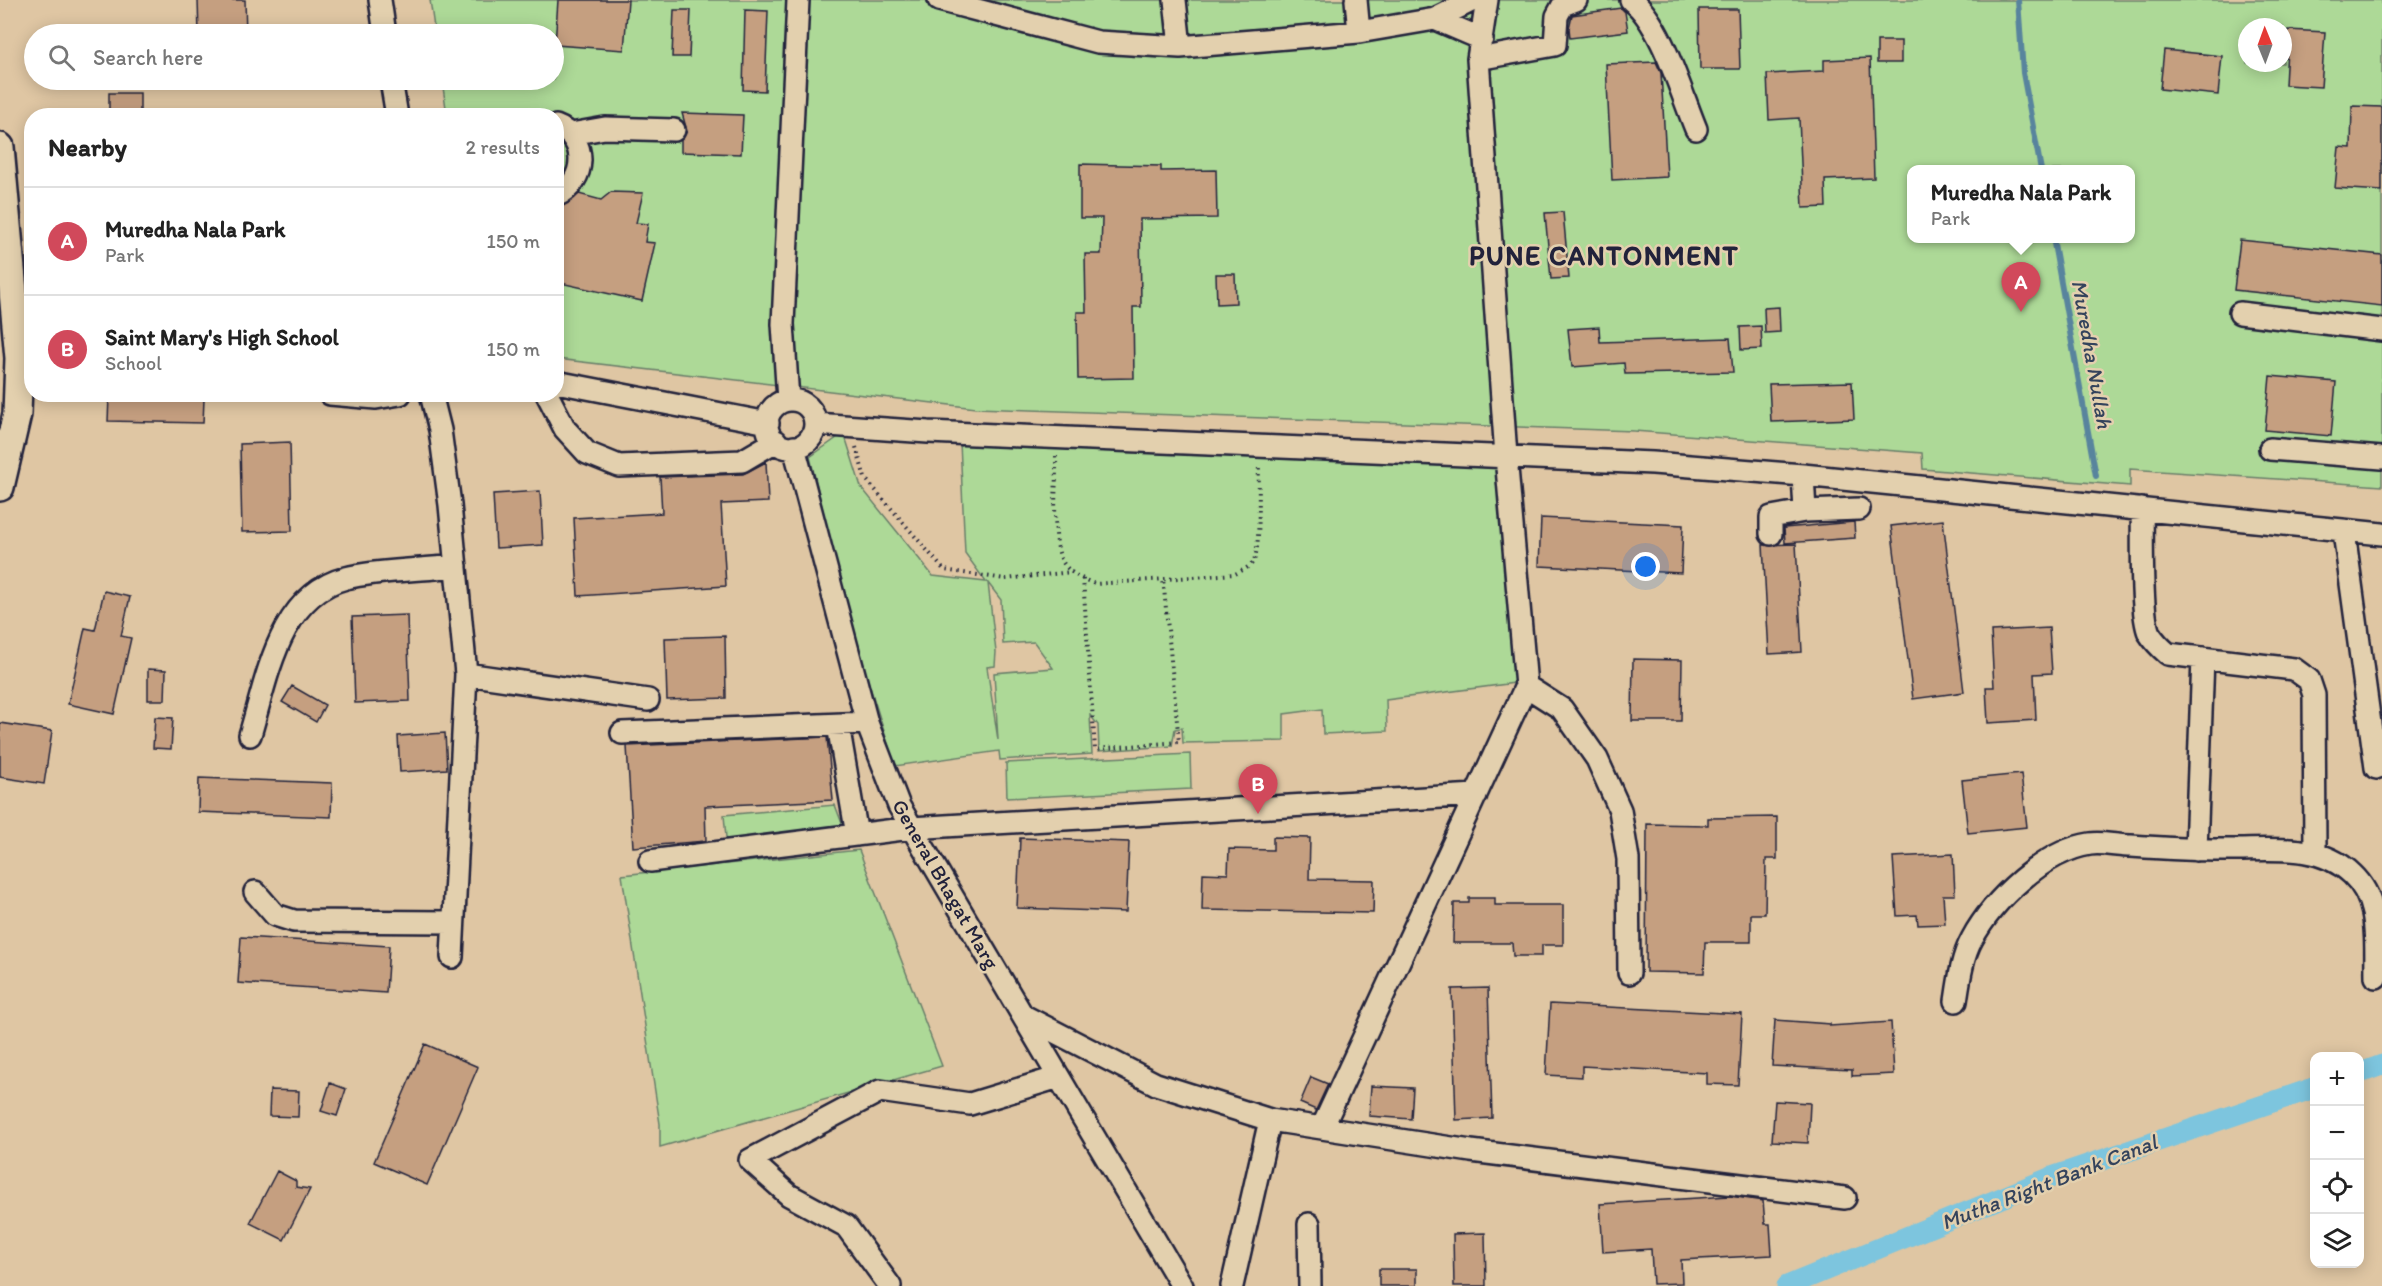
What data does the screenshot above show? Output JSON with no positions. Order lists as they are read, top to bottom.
{
  "streets": {
    "street": ["General Bhagat Marg"]
  },
  "districts": ["PUNE CANTONMENT"],
  "water": ["Muredha Nullah", "Mutha Right Bank Canal"],
  "north": "top",
  "page": {
    "search": "Search here",
    "heading": ["Nearby", "2 results"],
    "popup": ["Muredha Nala Park", "Park"],
    "list": [
      {
        "mark": "A",
        "name": "Muredha Nala Park",
        "note": "Park",
        "value": "150 m"
      },
      {
        "mark": "B",
        "name": "Saint Mary's High School",
        "note": "School",
        "value": "150 m"
      }
    ],
    "pins": ["A", "B"],
    "map_buttons": ["+", "−"]
  }
}
